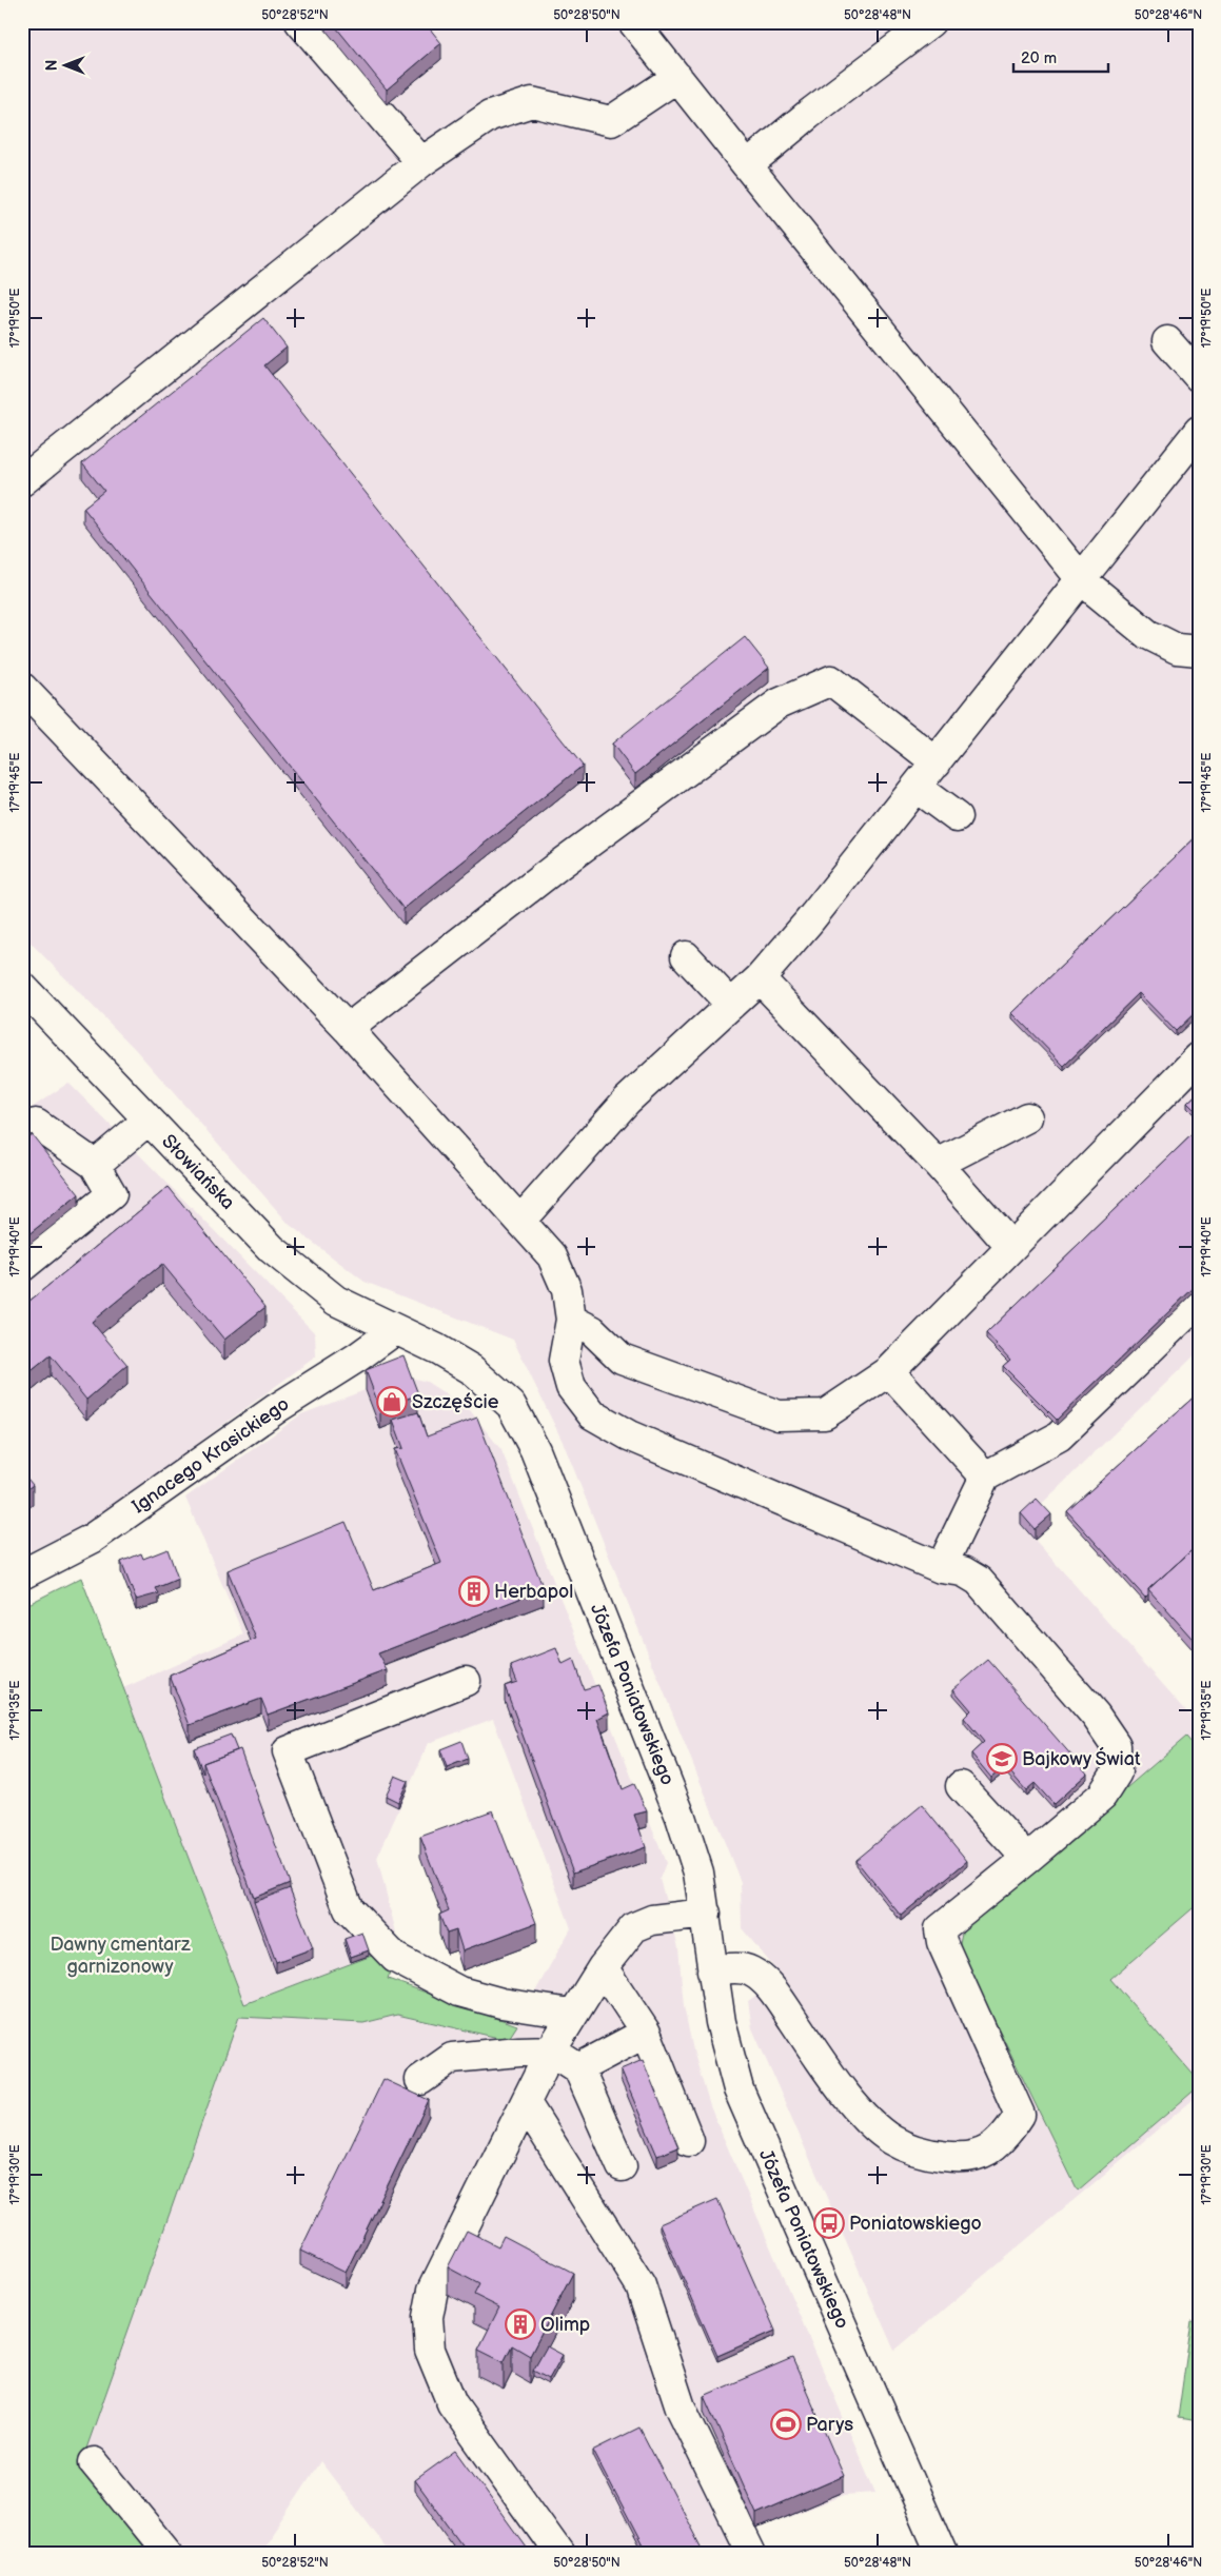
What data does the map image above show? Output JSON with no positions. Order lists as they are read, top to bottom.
{
  "streets": {
    "street": ["Słowiańska", "Ignacego Krasickiego", "Józefa Poniatowskiego"]
  },
  "crossings": [
    ["Słowiańska", "Ignacego Krasickiego"],
    ["Słowiańska", "Józefa Poniatowskiego"],
    ["Ignacego Krasickiego", "Józefa Poniatowskiego"]
  ],
  "parks": ["Dawny cmentarz garnizonowy"],
  "places": {
    "shop": ["Szczęście"],
    "building": ["Herbapol", "Olimp"],
    "school or university": ["Bajkowy Świat"],
    "bus stop": ["Poniatowskiego"],
    "sports": ["Parys"]
  },
  "scale_bar": "20 m",
  "north": "left",
  "coordinates": [
    "50°28'52\"N",
    "50°28'50\"N",
    "50°28'48\"N",
    "50°28'46\"N",
    "17°19'50\"E",
    "17°19'45\"E",
    "17°19'40\"E",
    "17°19'35\"E",
    "17°19'30\"E"
  ]
}
